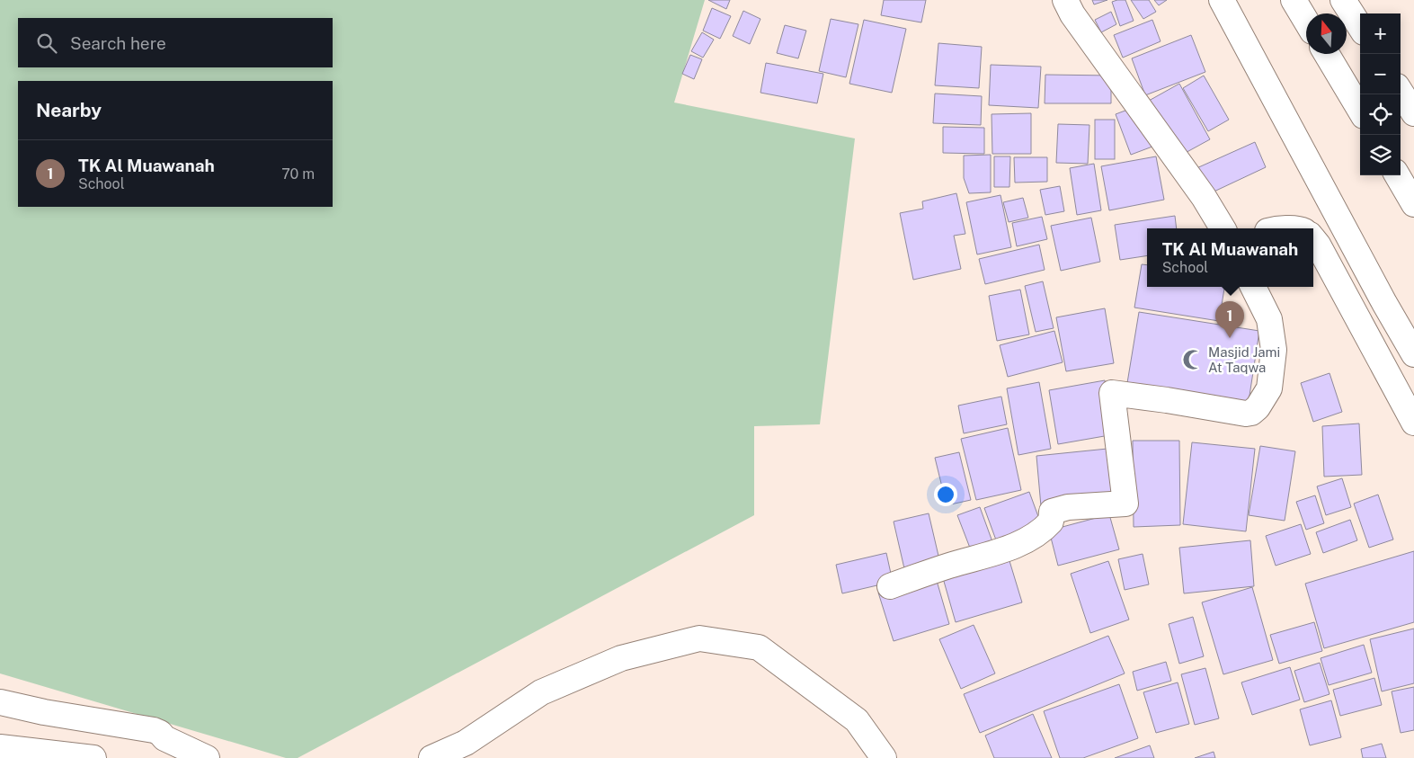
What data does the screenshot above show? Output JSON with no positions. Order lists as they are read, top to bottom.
{
  "places": {
    "mosque": ["Masjid Jami At Taqwa"]
  },
  "north": "top",
  "page": {
    "map_buttons": ["+", "−"],
    "search": "Search here",
    "heading": "Nearby",
    "list": [
      {
        "mark": "1",
        "name": "TK Al Muawanah",
        "note": "School",
        "value": "70 m"
      }
    ],
    "popup": ["TK Al Muawanah", "School"],
    "pins": "1"
  }
}
